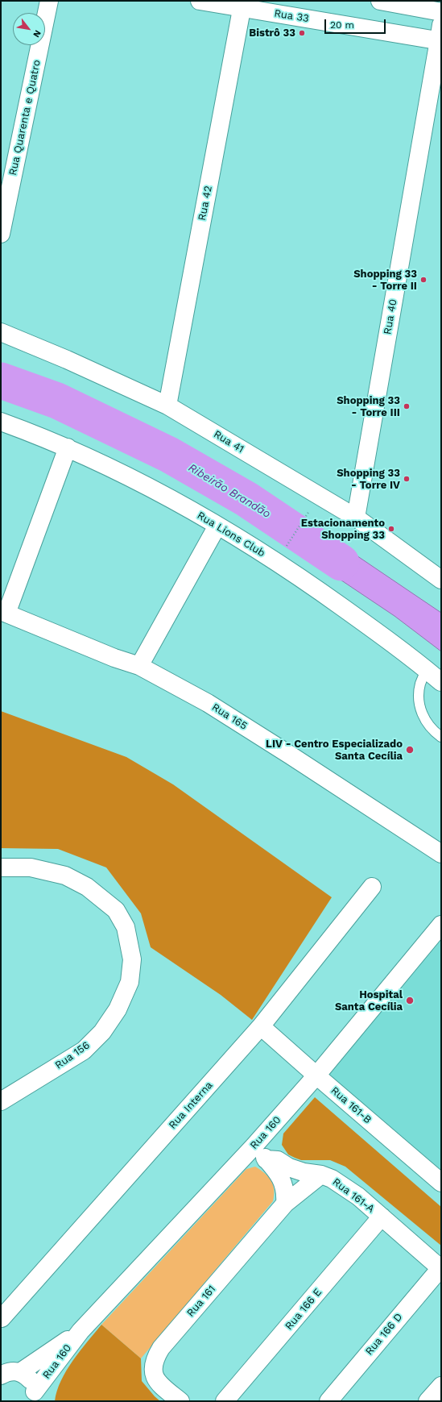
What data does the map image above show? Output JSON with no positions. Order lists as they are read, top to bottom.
{
  "streets": {
    "street": [
      "Rua 33",
      "Rua Quarenta e Quatro",
      "Rua 42",
      "Rua 40",
      "Rua 41",
      "Rua Lions Club",
      "Rua 165",
      "Rua 156",
      "Rua Interna",
      "Rua 161-B",
      "Rua 160",
      "Rua 161-A",
      "Rua 161",
      "Rua 166 E",
      "Rua 166 D"
    ]
  },
  "crossings": [
    ["Rua 33", "Rua 42"],
    ["Rua 33", "Rua 40"],
    ["Rua 42", "Rua 41"],
    ["Rua 40", "Rua 41"],
    ["Rua Interna", "Rua 161-B"],
    ["Rua 161-B", "Rua 160"],
    ["Rua 161-A", "Rua 161"],
    ["Rua 161-A", "Rua 166 E"],
    ["Rua 161-A", "Rua 166 D"]
  ],
  "water": ["Ribeirão Brandão"],
  "places": [
    "Bistrô 33",
    "Shopping 33 - Torre II",
    "Shopping 33 - Torre III",
    "Shopping 33 - Torre IV",
    "Estacionamento Shopping 33",
    "LIV - Centro Especializado Santa Cecília",
    "Hospital Santa Cecília"
  ],
  "scale_bar": "20 m",
  "north": "bottom right"
}
